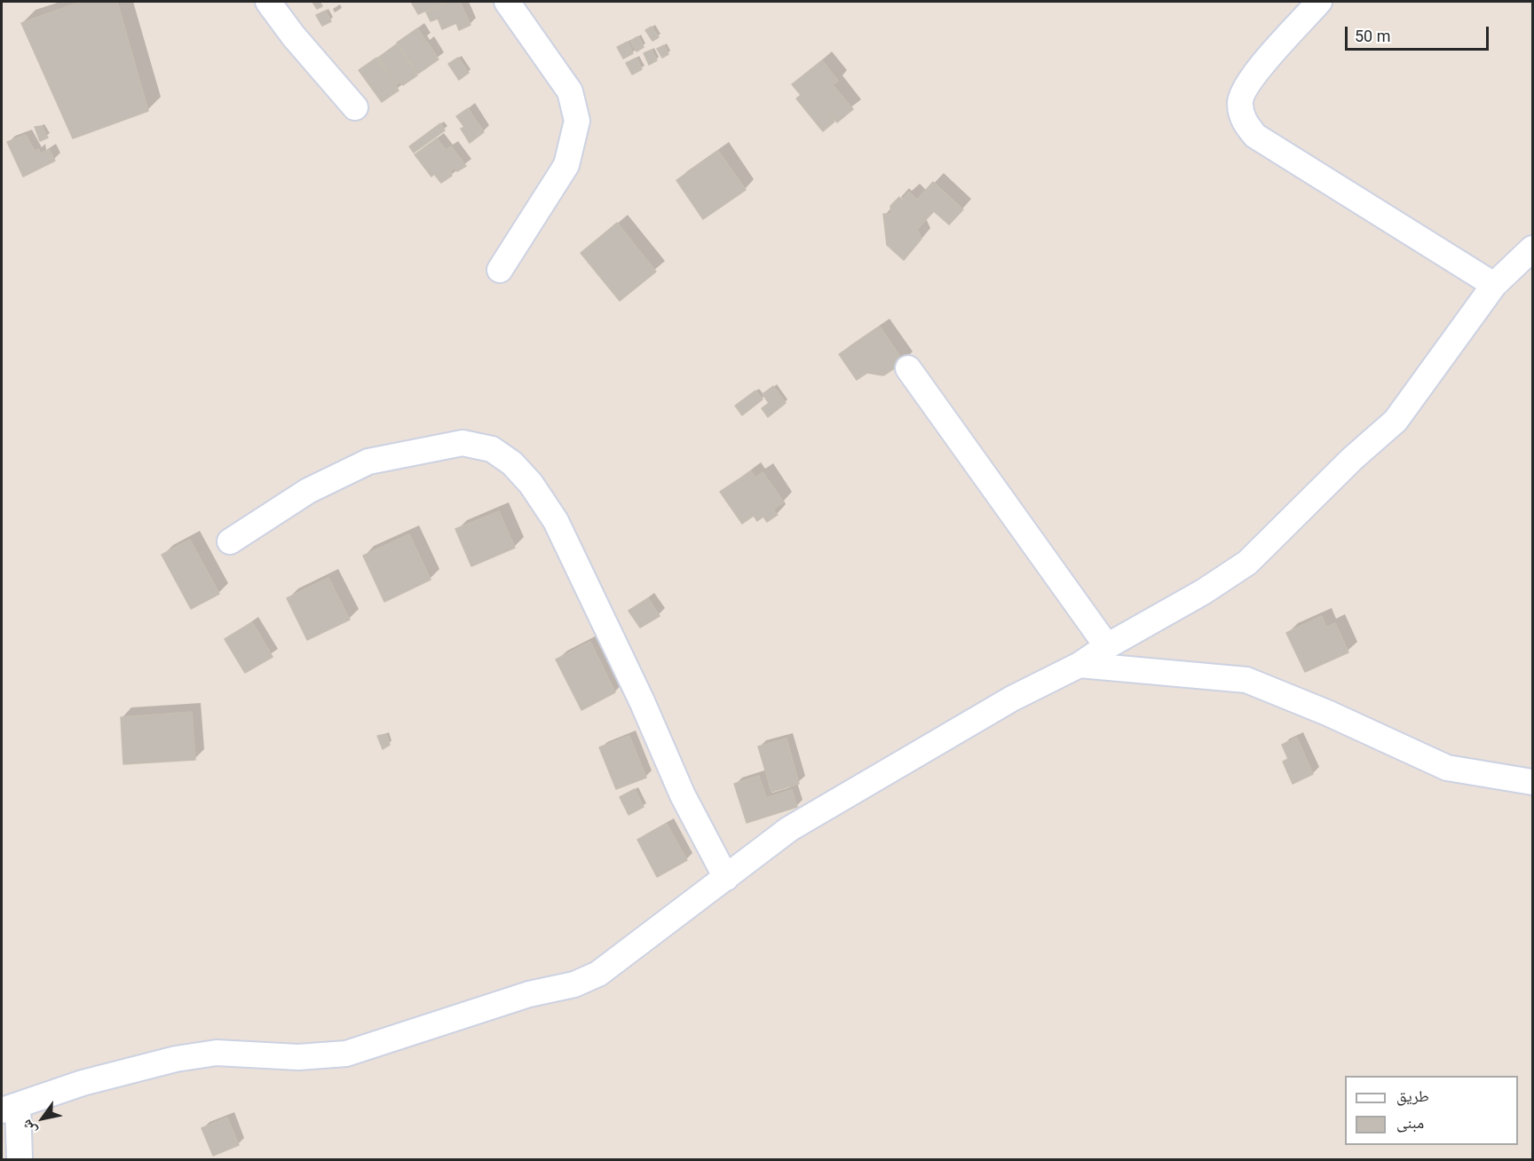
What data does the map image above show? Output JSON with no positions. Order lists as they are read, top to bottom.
{
  "legend": ["طريق", "مبنى"],
  "scale_bar": "50 m",
  "north": "bottom left"
}
